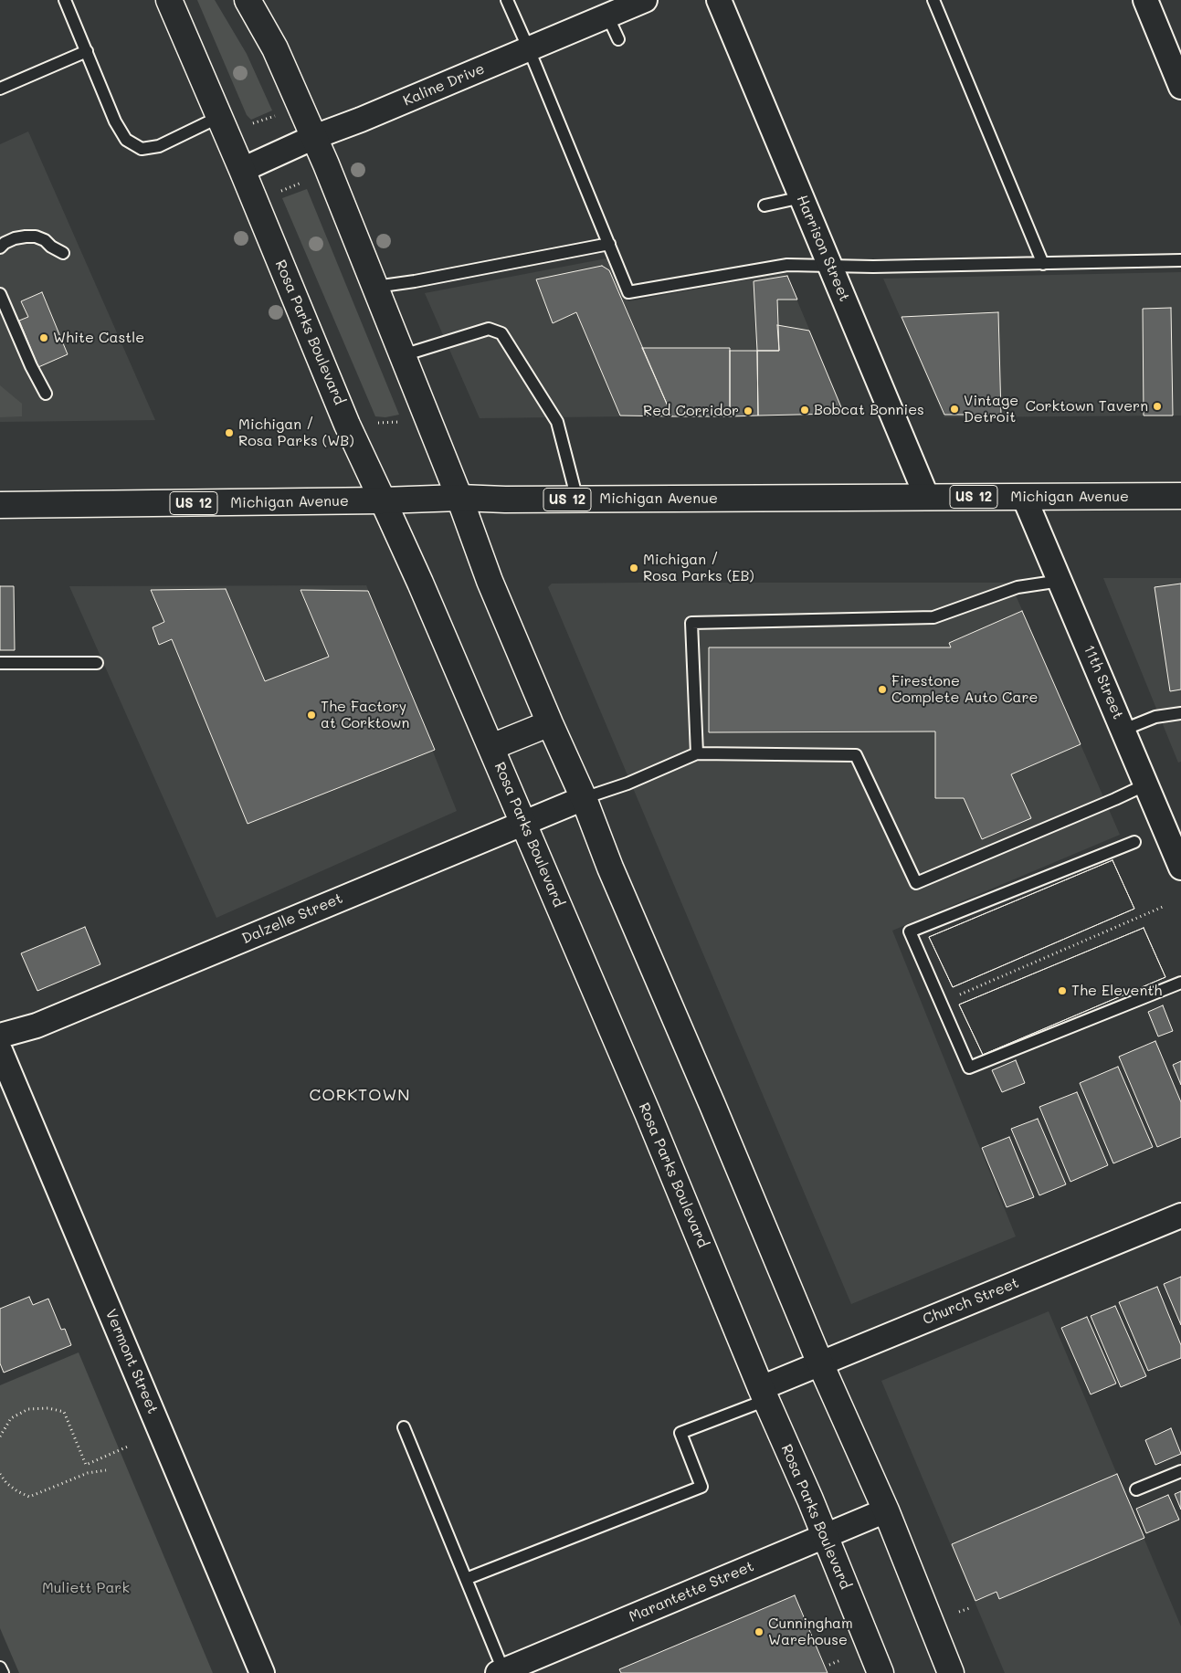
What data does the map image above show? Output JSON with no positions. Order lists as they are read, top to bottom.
{
  "streets": {
    "main road": ["Rosa Parks Boulevard", "US 12", "Michigan Avenue"],
    "street": [
      "Kaline Drive",
      "Harrison Street",
      "11th Street",
      "Dalzelle Street",
      "Church Street",
      "Vermont Street",
      "Marantette Street"
    ]
  },
  "crossings": [
    ["Kaline Drive", "Rosa Parks Boulevard"],
    ["Harrison Street", "Michigan Avenue"],
    ["Rosa Parks Boulevard", "Michigan Avenue"],
    ["Rosa Parks Boulevard", "Dalzelle Street"],
    ["Rosa Parks Boulevard", "Church Street"],
    ["Rosa Parks Boulevard", "Marantette Street"],
    ["Michigan Avenue", "11th Street"]
  ],
  "districts": ["CORKTOWN"],
  "parks": ["Muliett Park"],
  "places": [
    "White Castle",
    "Corktown Tavern",
    "Vintage Detroit",
    "Bobcat Bonnies",
    "Red Corridor",
    "Michigan / Rosa Parks (WB)",
    "Michigan / Rosa Parks (EB)",
    "Firestone Complete Auto Care",
    "The Factory at Corktown",
    "The Eleventh",
    "Cunningham Warehouse"
  ]
}
